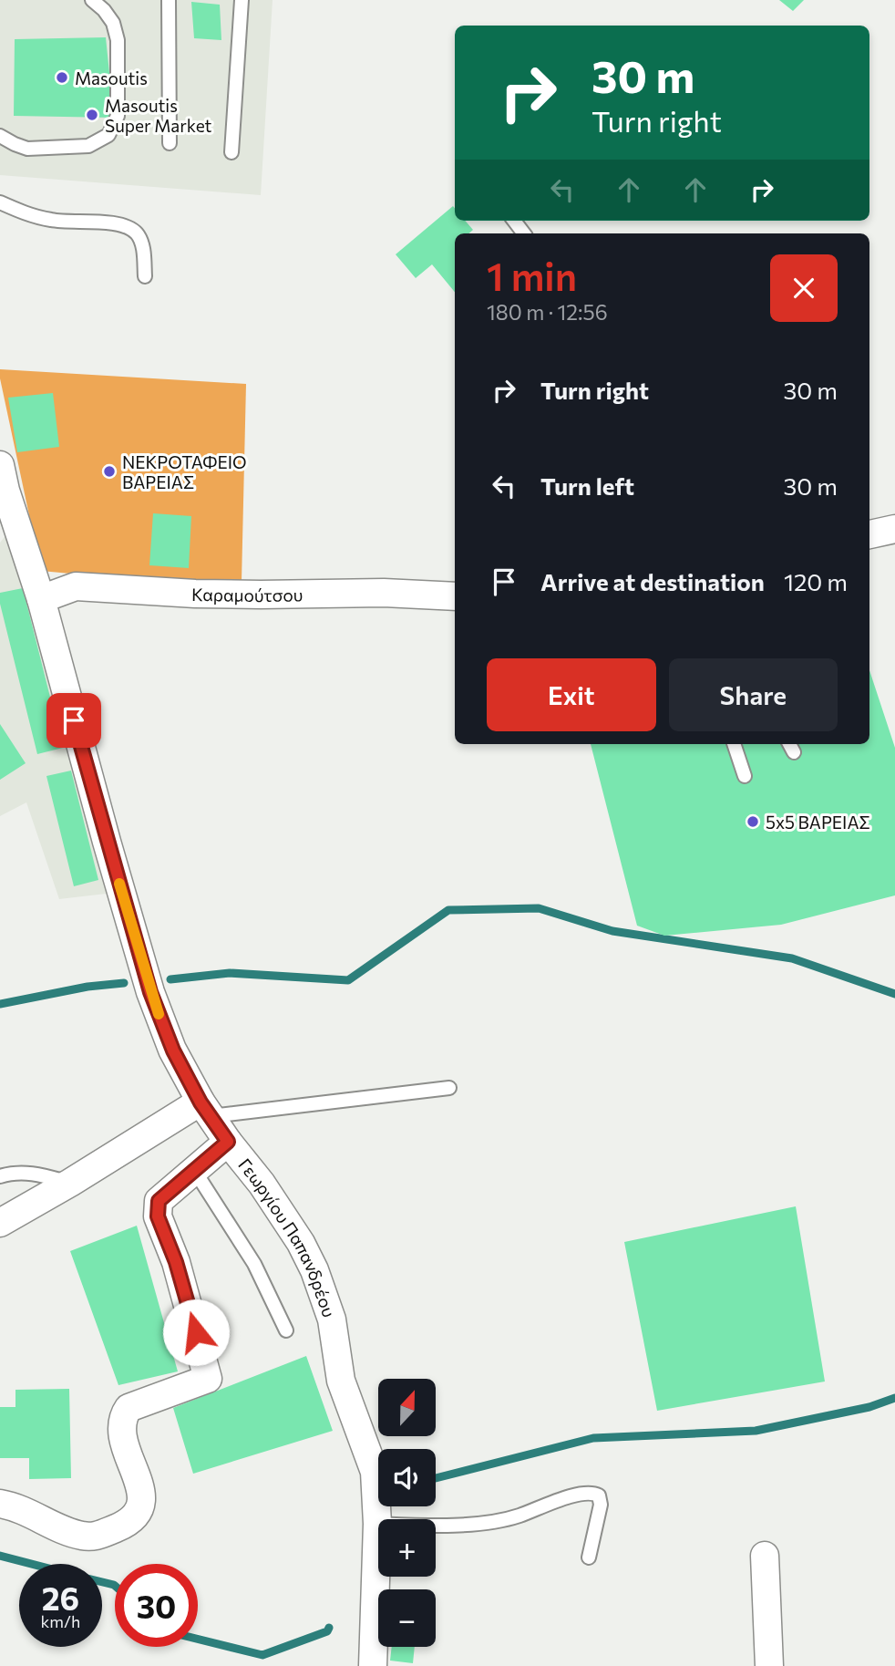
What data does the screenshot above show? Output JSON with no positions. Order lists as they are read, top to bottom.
{
  "streets": {
    "street": ["Καραμούτσου", "Γεωργίου Παπανδρέου"]
  },
  "crossings": [
    ["Καραμούτσου", "Γεωργίου Παπανδρέου"]
  ],
  "places": [
    "Masoutis",
    "Masoutis Super Market",
    "ΝΕΚΡΟΤΑΦΕΙΟ ΒΑΡΕΙΑΣ",
    "5x5 ΒΑΡΕΙΑΣ"
  ],
  "north": "top",
  "page": {
    "turn": ["30 m", "Turn right"],
    "heading": ["1 min", "180 m · 12:56"],
    "list": [
      {
        "name": "Turn right",
        "value": "30 m"
      },
      {
        "name": "Turn left",
        "value": "30 m"
      },
      {
        "name": "Arrive at destination",
        "value": "120 m"
      }
    ],
    "buttons": ["Exit", "Share"],
    "map_buttons": ["+", "−"],
    "speed": "26 km/h",
    "limit": "30"
  }
}
